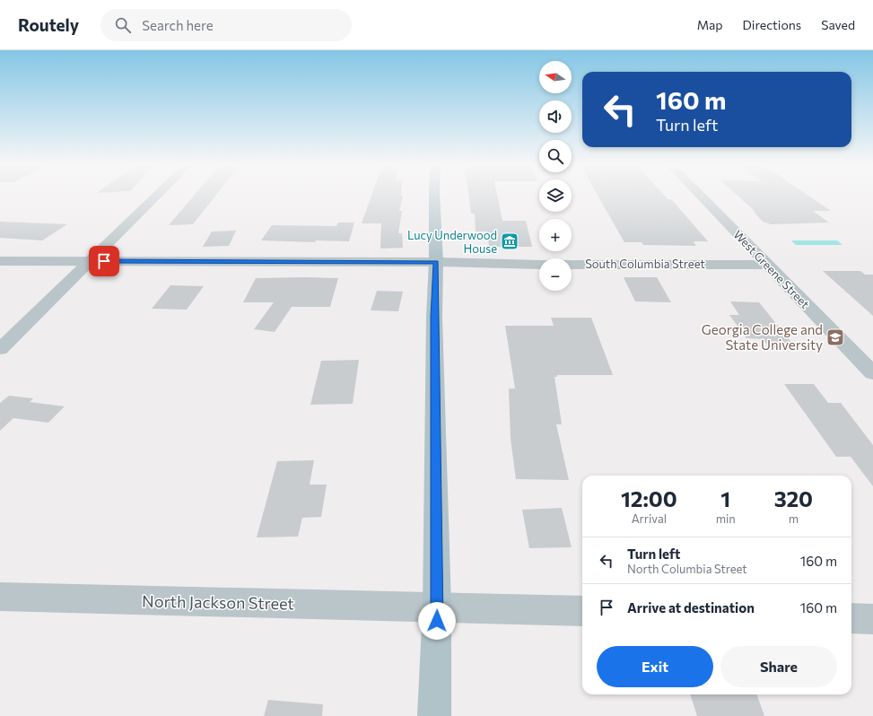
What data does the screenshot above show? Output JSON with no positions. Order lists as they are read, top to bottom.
{
  "streets": {
    "street": ["South Columbia Street", "West Greene Street", "North Jackson Street"]
  },
  "crossings": [
    ["South Columbia Street", "West Greene Street"]
  ],
  "places": {
    "museum": ["Lucy Underwood House"],
    "school or university": ["Georgia College and State University"]
  },
  "north": "left",
  "page": {
    "header": "Routely",
    "search": "Search here",
    "nav": ["Map", "Directions", "Saved"],
    "map_buttons": ["+", "−"],
    "turn": ["160 m", "Turn left"],
    "eta": [
      "12:00",
      "Arrival",
      "1",
      "min",
      "320",
      "m"
    ],
    "list": [
      {
        "name": "Turn left",
        "note": "North Columbia Street",
        "value": "160 m"
      },
      {
        "name": "Arrive at destination",
        "value": "160 m"
      }
    ],
    "buttons": ["Exit", "Share"]
  }
}
